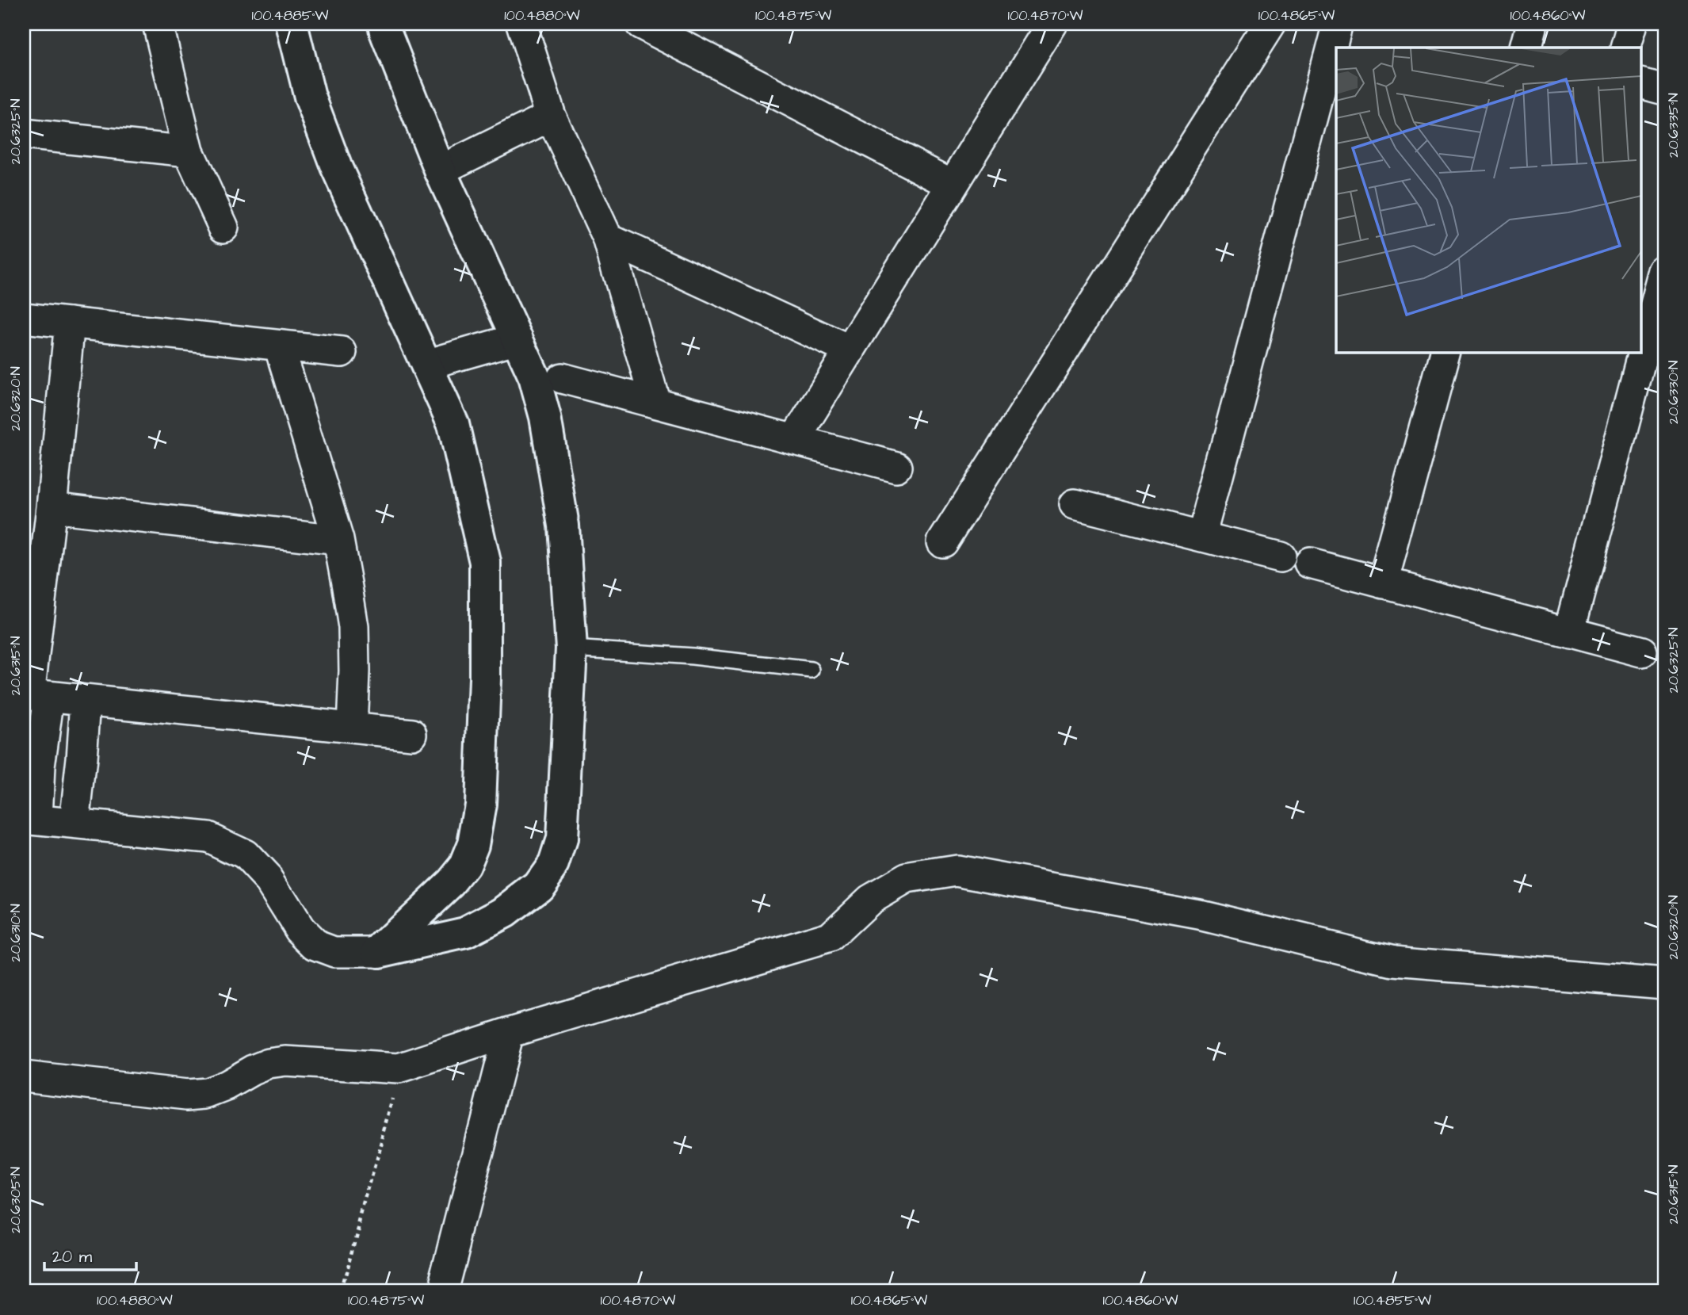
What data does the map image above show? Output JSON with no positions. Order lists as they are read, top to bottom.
{
  "scale_bar": "20 m",
  "coordinates": [
    "100.4885°W",
    "100.4880°W",
    "100.4875°W",
    "100.4870°W",
    "100.4865°W",
    "100.4860°W",
    "20.6335°N",
    "20.6325°N",
    "20.6330°N",
    "20.6320°N",
    "20.6315°N",
    "20.6310°N",
    "20.6305°N",
    "100.4855°W"
  ]
}
